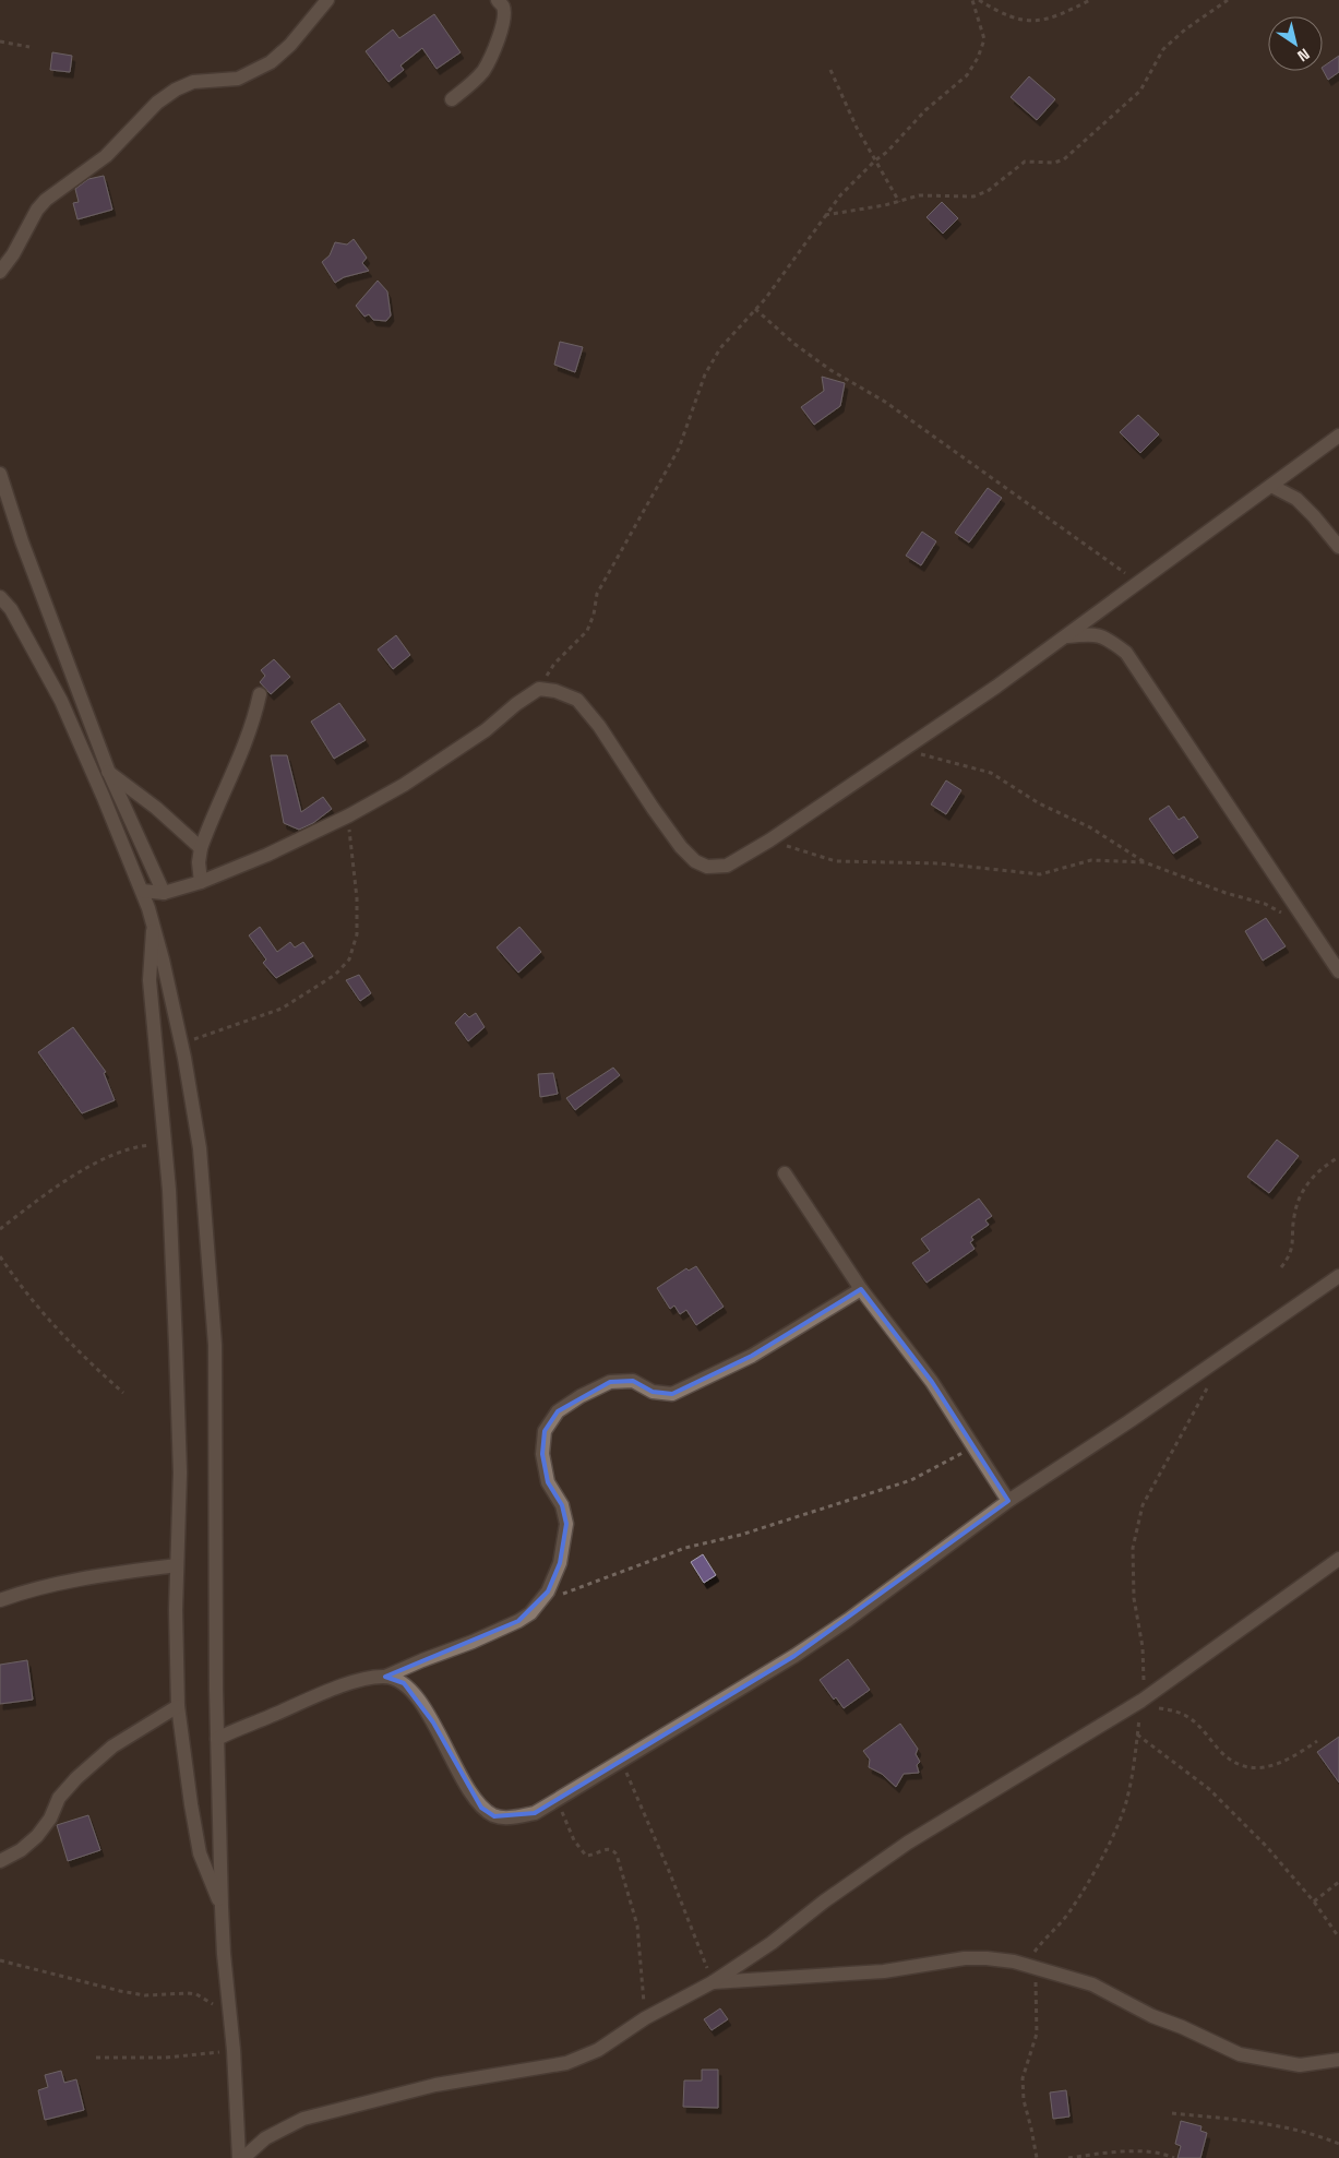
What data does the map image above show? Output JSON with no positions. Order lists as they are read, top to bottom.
{
  "north": "bottom right"
}
